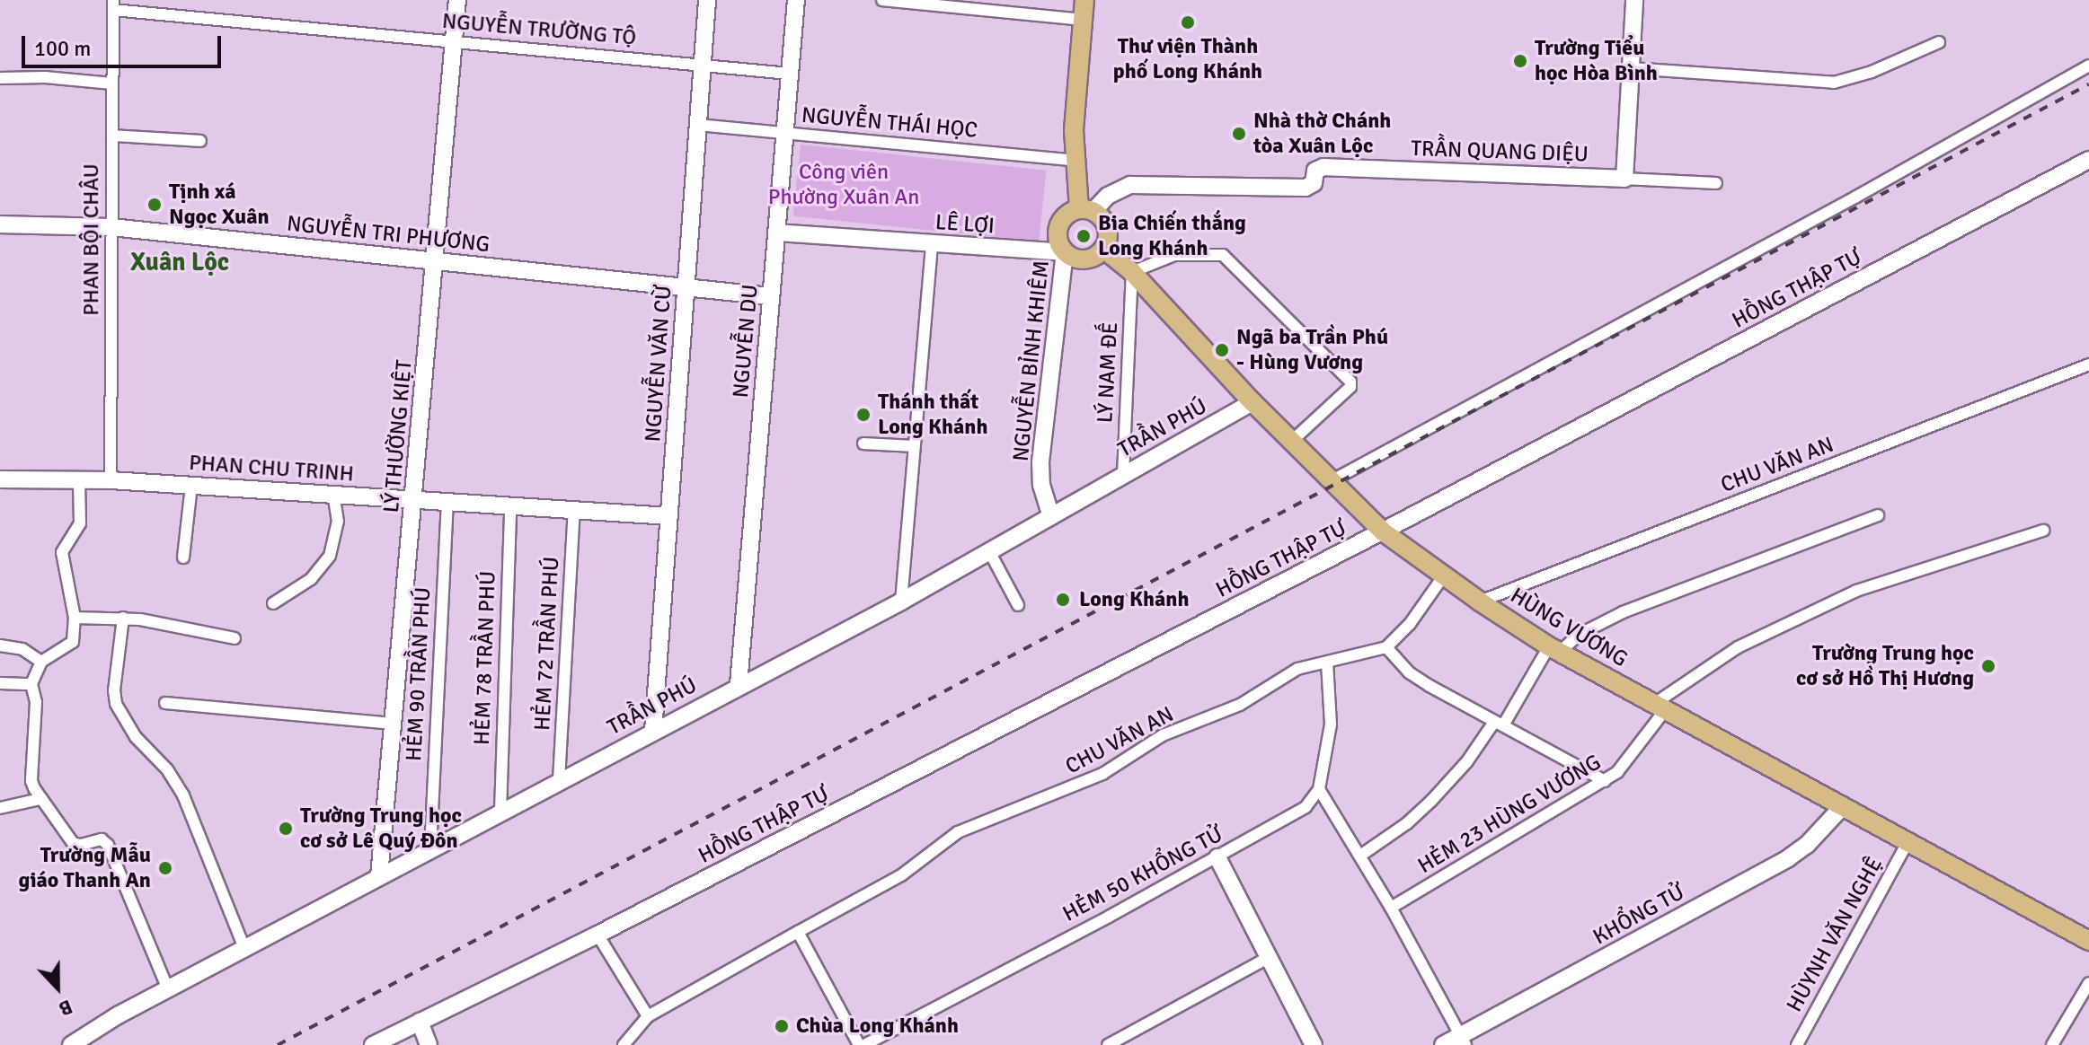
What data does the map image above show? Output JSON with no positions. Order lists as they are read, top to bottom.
{
  "streets": {
    "main road": ["HÙNG VƯƠNG"],
    "street": [
      "NGUYỄN TRƯỜNG TỘ",
      "NGUYỄN THÁI HỌC",
      "TRẦN QUANG DIỆU",
      "LÊ LỢI",
      "NGUYỄN TRI PHƯƠNG",
      "PHAN BỘI CHÂU",
      "HỒNG THẬP TỰ",
      "NGUYỄN DU",
      "NGUYỄN BỈNH KHIÊM",
      "NGUYỄN VĂN CỪ",
      "LÝ NAM ĐẾ",
      "TRẦN PHÚ",
      "LÝ THƯỜNG KIỆT",
      "CHU VĂN AN",
      "PHAN CHU TRINH",
      "HẺM 72 TRẦN PHÚ",
      "HẺM 78 TRẦN PHÚ",
      "HẺM 90 TRẦN PHÚ",
      "HẺM 23 HÙNG VƯƠNG",
      "HẺM 50 KHỔNG TỬ",
      "KHỔNG TỬ",
      "HÙYNH VĂN NGHỆ"
    ]
  },
  "crossings": [
    ["NGUYỄN TRƯỜNG TỘ", "PHAN BỘI CHÂU"],
    ["NGUYỄN TRƯỜNG TỘ", "NGUYỄN DU"],
    ["NGUYỄN TRƯỜNG TỘ", "NGUYỄN VĂN CỪ"],
    ["NGUYỄN TRƯỜNG TỘ", "LÝ THƯỜNG KIỆT"],
    ["NGUYỄN THÁI HỌC", "NGUYỄN DU"],
    ["NGUYỄN THÁI HỌC", "NGUYỄN VĂN CỪ"],
    ["TRẦN QUANG DIỆU", "LÊ LỢI"],
    ["TRẦN QUANG DIỆU", "NGUYỄN BỈNH KHIÊM"],
    ["TRẦN QUANG DIỆU", "HÙNG VƯƠNG"],
    ["LÊ LỢI", "NGUYỄN DU"],
    ["LÊ LỢI", "NGUYỄN BỈNH KHIÊM"],
    ["LÊ LỢI", "HÙNG VƯƠNG"],
    ["NGUYỄN TRI PHƯƠNG", "PHAN BỘI CHÂU"],
    ["NGUYỄN TRI PHƯƠNG", "NGUYỄN DU"],
    ["NGUYỄN TRI PHƯƠNG", "NGUYỄN VĂN CỪ"],
    ["NGUYỄN TRI PHƯƠNG", "LÝ THƯỜNG KIỆT"],
    ["PHAN BỘI CHÂU", "PHAN CHU TRINH"],
    ["HỒNG THẬP TỰ", "HÙNG VƯƠNG"],
    ["NGUYỄN DU", "TRẦN PHÚ"],
    ["NGUYỄN BỈNH KHIÊM", "TRẦN PHÚ"],
    ["NGUYỄN BỈNH KHIÊM", "HÙNG VƯƠNG"],
    ["NGUYỄN VĂN CỪ", "TRẦN PHÚ"],
    ["NGUYỄN VĂN CỪ", "PHAN CHU TRINH"],
    ["LÝ NAM ĐẾ", "TRẦN PHÚ"],
    ["LÝ NAM ĐẾ", "HÙNG VƯƠNG"],
    ["TRẦN PHÚ", "LÝ THƯỜNG KIỆT"],
    ["TRẦN PHÚ", "HÙNG VƯƠNG"],
    ["TRẦN PHÚ", "HẺM 72 TRẦN PHÚ"],
    ["TRẦN PHÚ", "HẺM 78 TRẦN PHÚ"],
    ["TRẦN PHÚ", "HẺM 90 TRẦN PHÚ"],
    ["LÝ THƯỜNG KIỆT", "PHAN CHU TRINH"],
    ["CHU VĂN AN", "HÙNG VƯƠNG"],
    ["PHAN CHU TRINH", "HẺM 72 TRẦN PHÚ"],
    ["PHAN CHU TRINH", "HẺM 78 TRẦN PHÚ"],
    ["PHAN CHU TRINH", "HẺM 90 TRẦN PHÚ"],
    ["HÙNG VƯƠNG", "HẺM 23 HÙNG VƯƠNG"],
    ["HÙNG VƯƠNG", "KHỔNG TỬ"],
    ["HÙNG VƯƠNG", "HÙYNH VĂN NGHỆ"]
  ],
  "districts": ["Xuân Lộc"],
  "parks": ["Công viên Phường Xuân An"],
  "places": [
    "Thư viện Thành phố Long Khánh",
    "Trường Tiểu học Hòa Bình",
    "Nhà thờ Chánh tòa Xuân Lộc",
    "Tịnh xá Ngọc Xuân",
    "Bia Chiến thắng Long Khánh",
    "Ngã ba Trần Phú - Hùng Vương",
    "Thánh thất Long Khánh",
    "Long Khánh",
    "Trường Trung học cơ sở Hồ Thị Hương",
    "Trường Trung học cơ sở Lê Quý Đôn",
    "Trường Mẫu giáo Thanh An",
    "Chùa Long Khánh"
  ],
  "scale_bar": "100 m",
  "north": "bottom"
}
